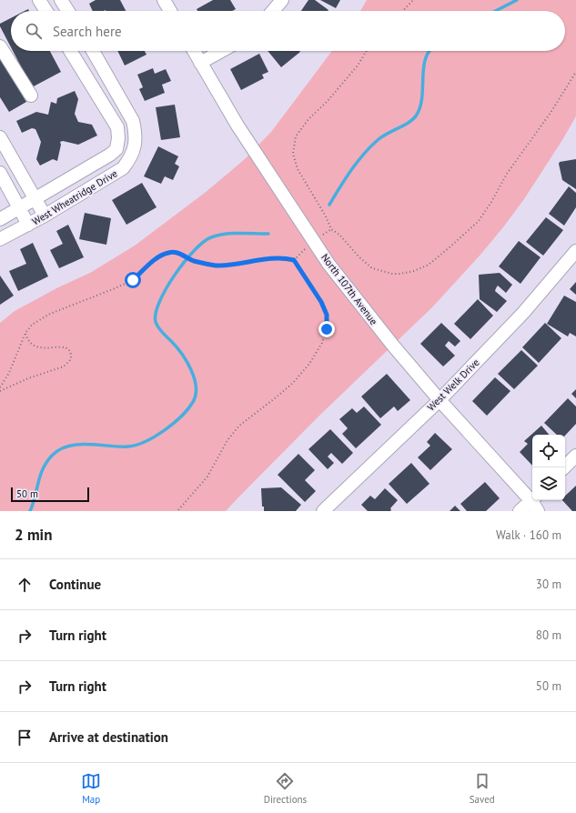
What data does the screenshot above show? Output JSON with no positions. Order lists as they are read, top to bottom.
{
  "streets": {
    "street": ["West Wheatridge Drive", "North 107th Avenue", "West Welk Drive"]
  },
  "crossings": [
    ["North 107th Avenue", "West Welk Drive"]
  ],
  "scale_bar": "50 m",
  "page": {
    "search": "Search here",
    "scale": "50 m",
    "heading": ["2 min", "Walk · 160 m"],
    "list": [
      ["Continue", "30 m"],
      ["Turn right", "80 m"],
      ["Turn right", "50 m"],
      "Arrive at destination"
    ],
    "nav": ["Map", "Directions", "Saved"]
  }
}
